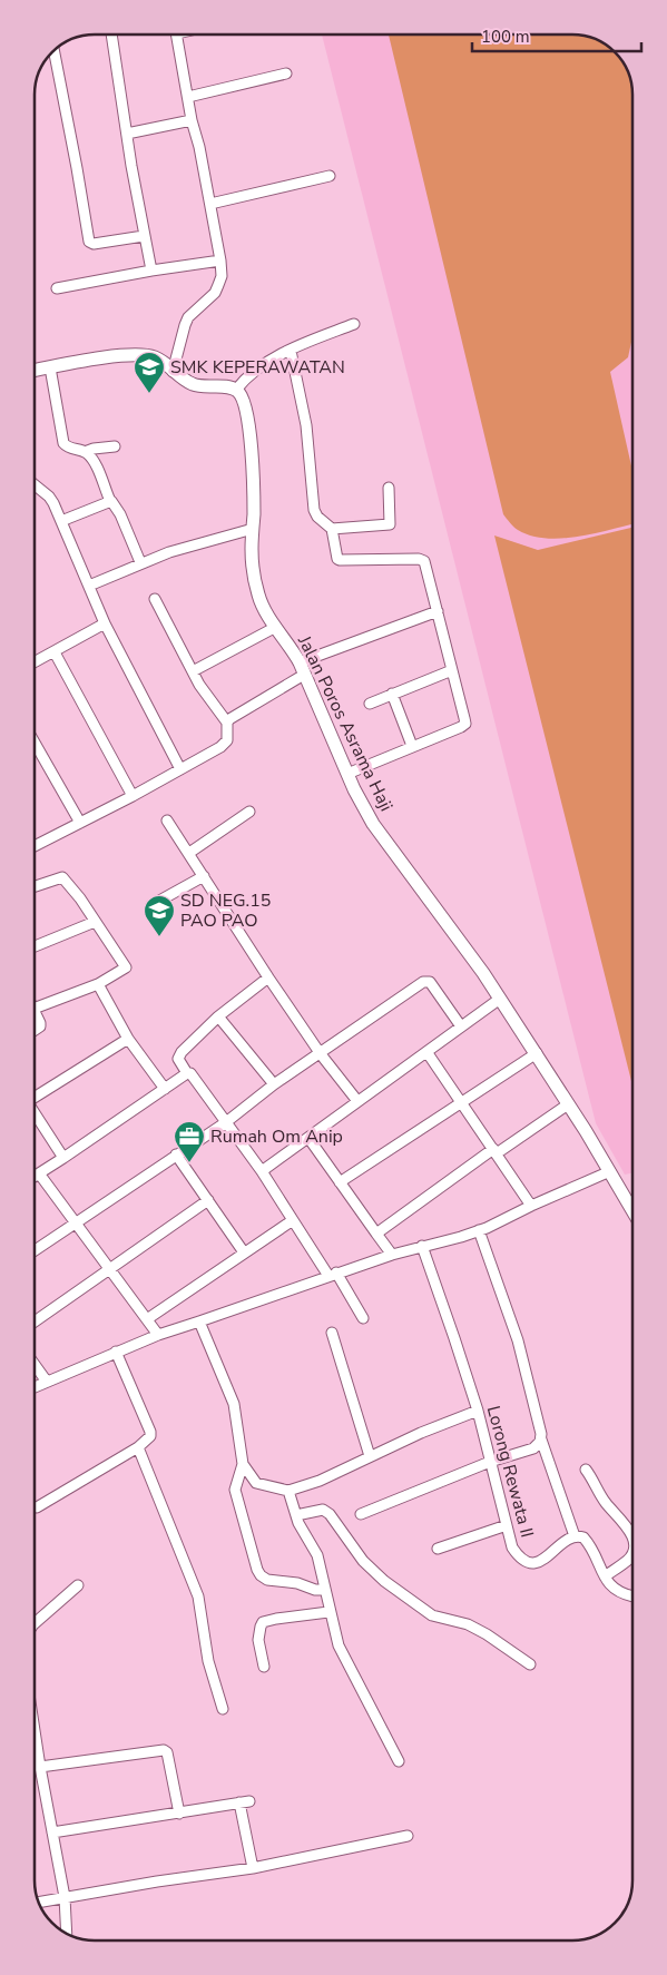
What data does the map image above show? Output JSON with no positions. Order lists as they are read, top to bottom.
{
  "streets": {
    "street": ["Jalan Poros Asrama Haji", "Lorong Rewata II"]
  },
  "places": {
    "school or university": ["SMK KEPERAWATAN", "SD NEG.15 PAO PAO"],
    "office": ["Rumah Om Anip"]
  },
  "scale_bar": "100 m"
}
